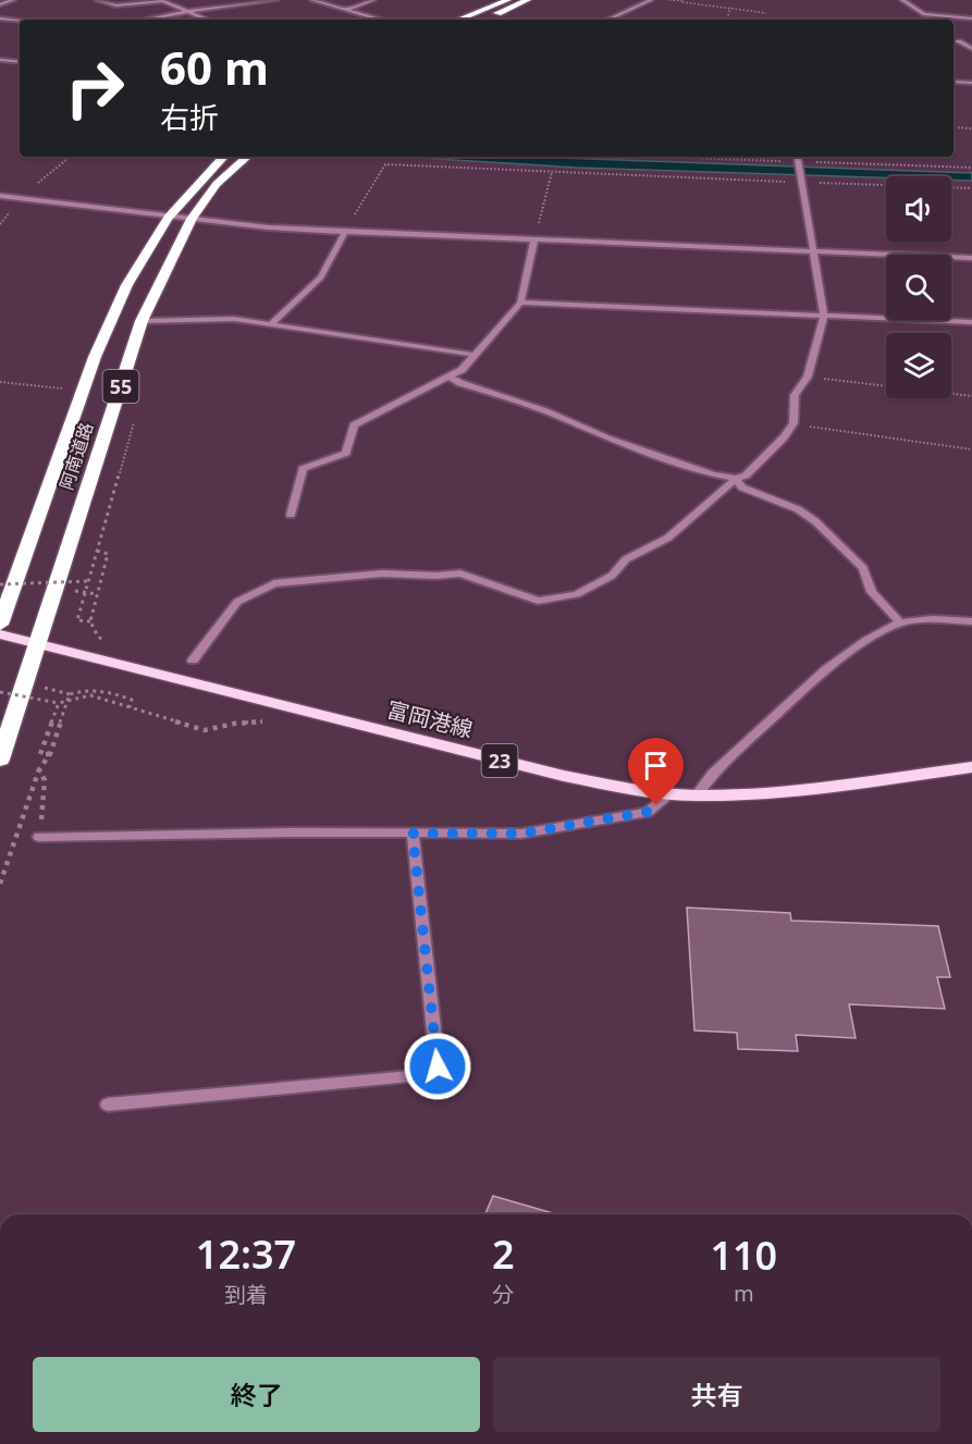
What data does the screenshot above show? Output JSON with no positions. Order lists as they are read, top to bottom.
{
  "streets": {
    "highway": ["55", "阿南道路"],
    "main road": ["富岡港線", "23"]
  },
  "crossings": [
    ["阿南道路", "富岡港線"]
  ],
  "page": {
    "turn": ["60 m", "右折"],
    "eta": [
      "12:37",
      "到着",
      "2",
      "分",
      "110",
      "m"
    ],
    "buttons": ["終了", "共有"]
  }
}
